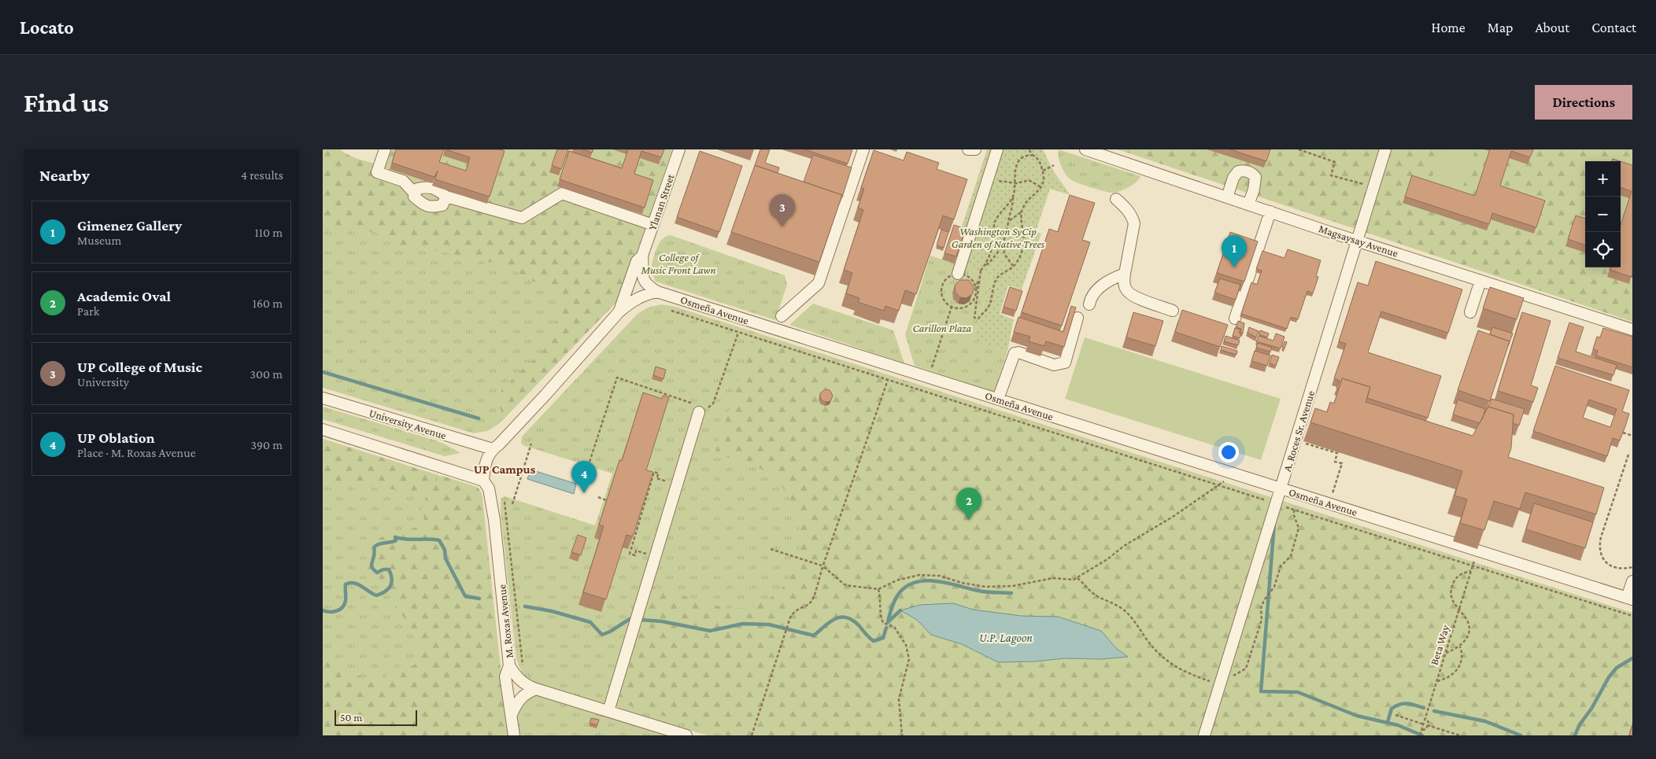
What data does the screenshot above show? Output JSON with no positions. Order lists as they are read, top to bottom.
{
  "streets": {
    "street": [
      "Ylanan Street",
      "Magsaysay Avenue",
      "Osmeña Avenue",
      "University Avenue",
      "A. Roces Sr. Avenue",
      "M. Roxas Avenue"
    ],
    "path": ["Beta Way"]
  },
  "crossings": [
    ["Ylanan Street", "Osmeña Avenue"],
    ["Magsaysay Avenue", "A. Roces Sr. Avenue"],
    ["Osmeña Avenue", "A. Roces Sr. Avenue"]
  ],
  "districts": ["UP Campus"],
  "water": ["U.P. Lagoon"],
  "parks": ["Washington SyCip Garden of Native Trees", "College of Music Front Lawn", "Carillon Plaza"],
  "scale_bar": "50 m",
  "page": {
    "header": "Locato",
    "nav": [
      "Home",
      "Map",
      "About",
      "Contact"
    ],
    "buttons": "Directions",
    "title": "Find us",
    "heading": ["Nearby", "4 results"],
    "map_buttons": ["+", "−"],
    "pins": [
      "3",
      "1",
      "4",
      "2"
    ],
    "list": [
      {
        "mark": "1",
        "name": "Gimenez Gallery",
        "note": "Museum",
        "value": "110 m"
      },
      {
        "mark": "2",
        "name": "Academic Oval",
        "note": "Park",
        "value": "160 m"
      },
      {
        "mark": "3",
        "name": "UP College of Music",
        "note": "University",
        "value": "300 m"
      },
      {
        "mark": "4",
        "name": "UP Oblation",
        "note": "Place · M. Roxas Avenue",
        "value": "390 m"
      }
    ],
    "scale": "50 m"
  }
}
